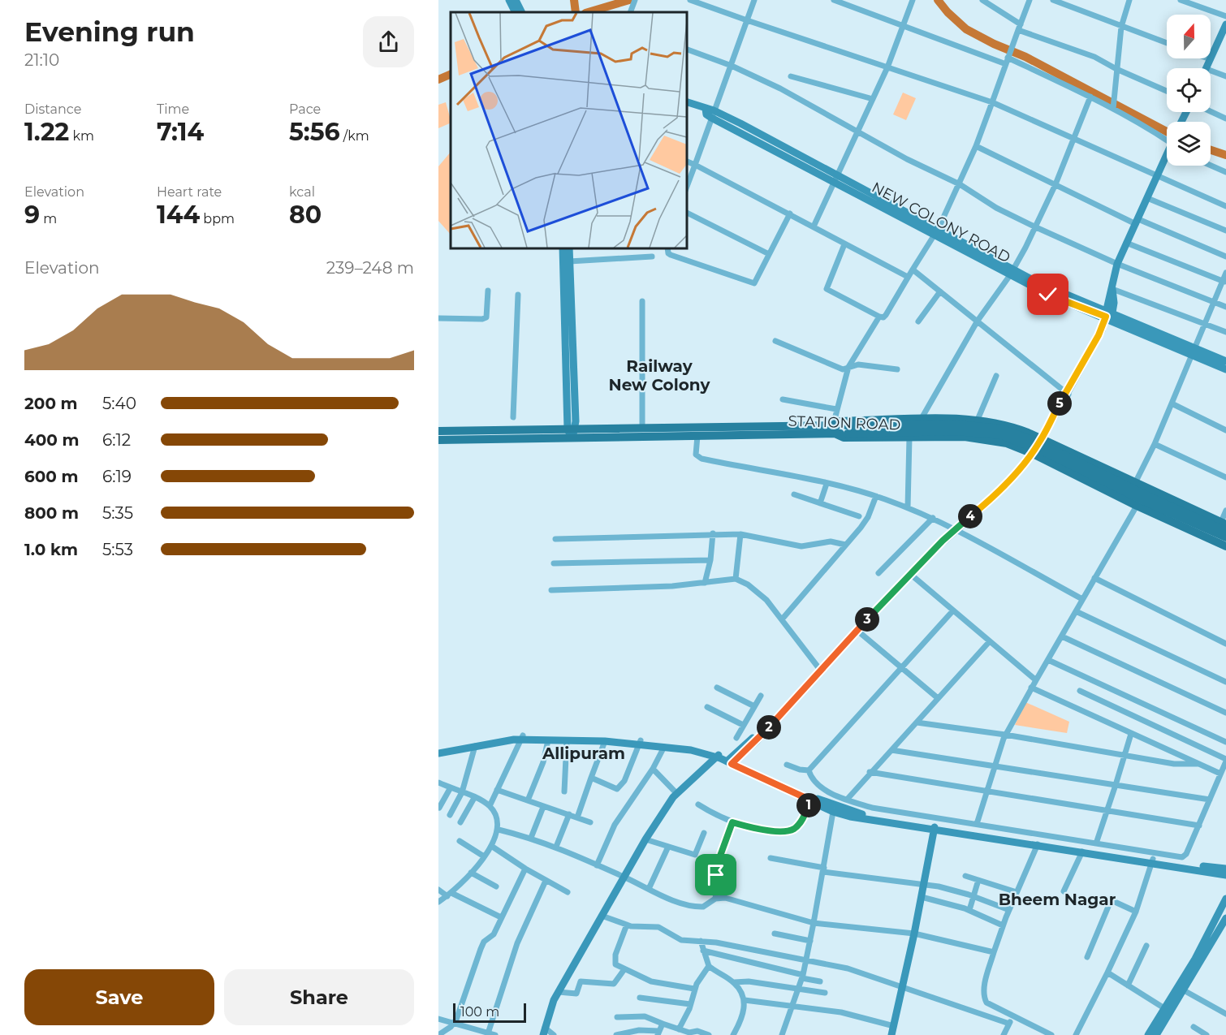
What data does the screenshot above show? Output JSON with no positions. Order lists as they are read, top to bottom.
{
  "streets": {
    "main road": ["NEW COLONY ROAD", "STATION ROAD"]
  },
  "districts": ["Railway New Colony", "Allipuram", "Bheem Nagar"],
  "scale_bar": "100 m",
  "north": "top",
  "page": {
    "heading": ["Evening run", "21:10"],
    "stats": [
      ["Distance", "1.22 km"],
      ["Time", "7:14"],
      ["Pace", "5:56 /km"],
      ["Elevation", "9 m"],
      ["Heart rate", "144 bpm"],
      ["kcal", "80"]
    ],
    "chart": ["Elevation", "239–248 m"],
    "list": [
      {
        "name": "200 m",
        "note": "5:40"
      },
      {
        "name": "400 m",
        "note": "6:12"
      },
      {
        "name": "600 m",
        "note": "6:19"
      },
      {
        "name": "800 m",
        "note": "5:35"
      },
      {
        "name": "1.0 km",
        "note": "5:53"
      }
    ],
    "pins": [
      "5",
      "4",
      "3",
      "2",
      "1"
    ],
    "buttons": ["Save", "Share"],
    "scale": "100 m"
  }
}
